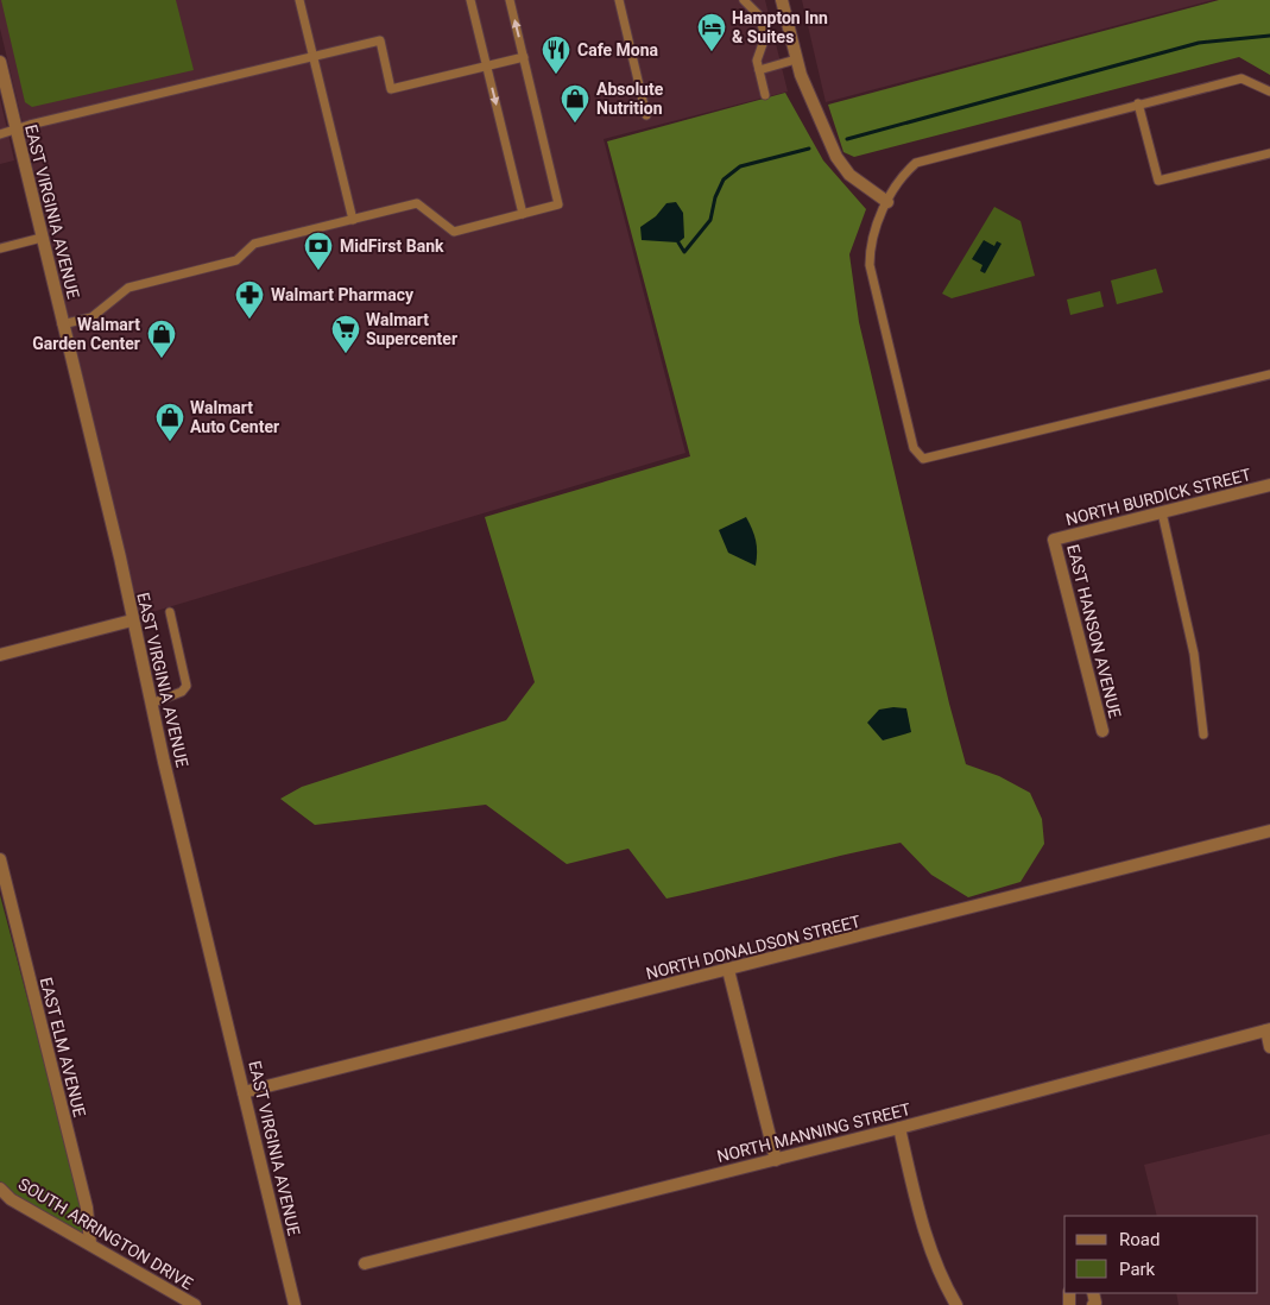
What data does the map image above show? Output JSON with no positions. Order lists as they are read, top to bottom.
{
  "streets": {
    "street": [
      "EAST VIRGINIA AVENUE",
      "NORTH BURDICK STREET",
      "EAST HANSON AVENUE",
      "NORTH DONALDSON STREET",
      "EAST ELM AVENUE",
      "NORTH MANNING STREET",
      "SOUTH ARRINGTON DRIVE"
    ]
  },
  "crossings": [
    ["EAST VIRGINIA AVENUE", "NORTH DONALDSON STREET"],
    ["NORTH BURDICK STREET", "EAST HANSON AVENUE"],
    ["EAST ELM AVENUE", "SOUTH ARRINGTON DRIVE"]
  ],
  "places": {
    "hotel": ["Hampton Inn & Suites"],
    "restaurant": ["Cafe Mona"],
    "shop": ["Absolute Nutrition", "Walmart Garden Center", "Walmart Auto Center"],
    "bank": ["MidFirst Bank"],
    "pharmacy": ["Walmart Pharmacy"],
    "supermarket": ["Walmart Supercenter"]
  },
  "legend": ["Road", "Park"]
}
